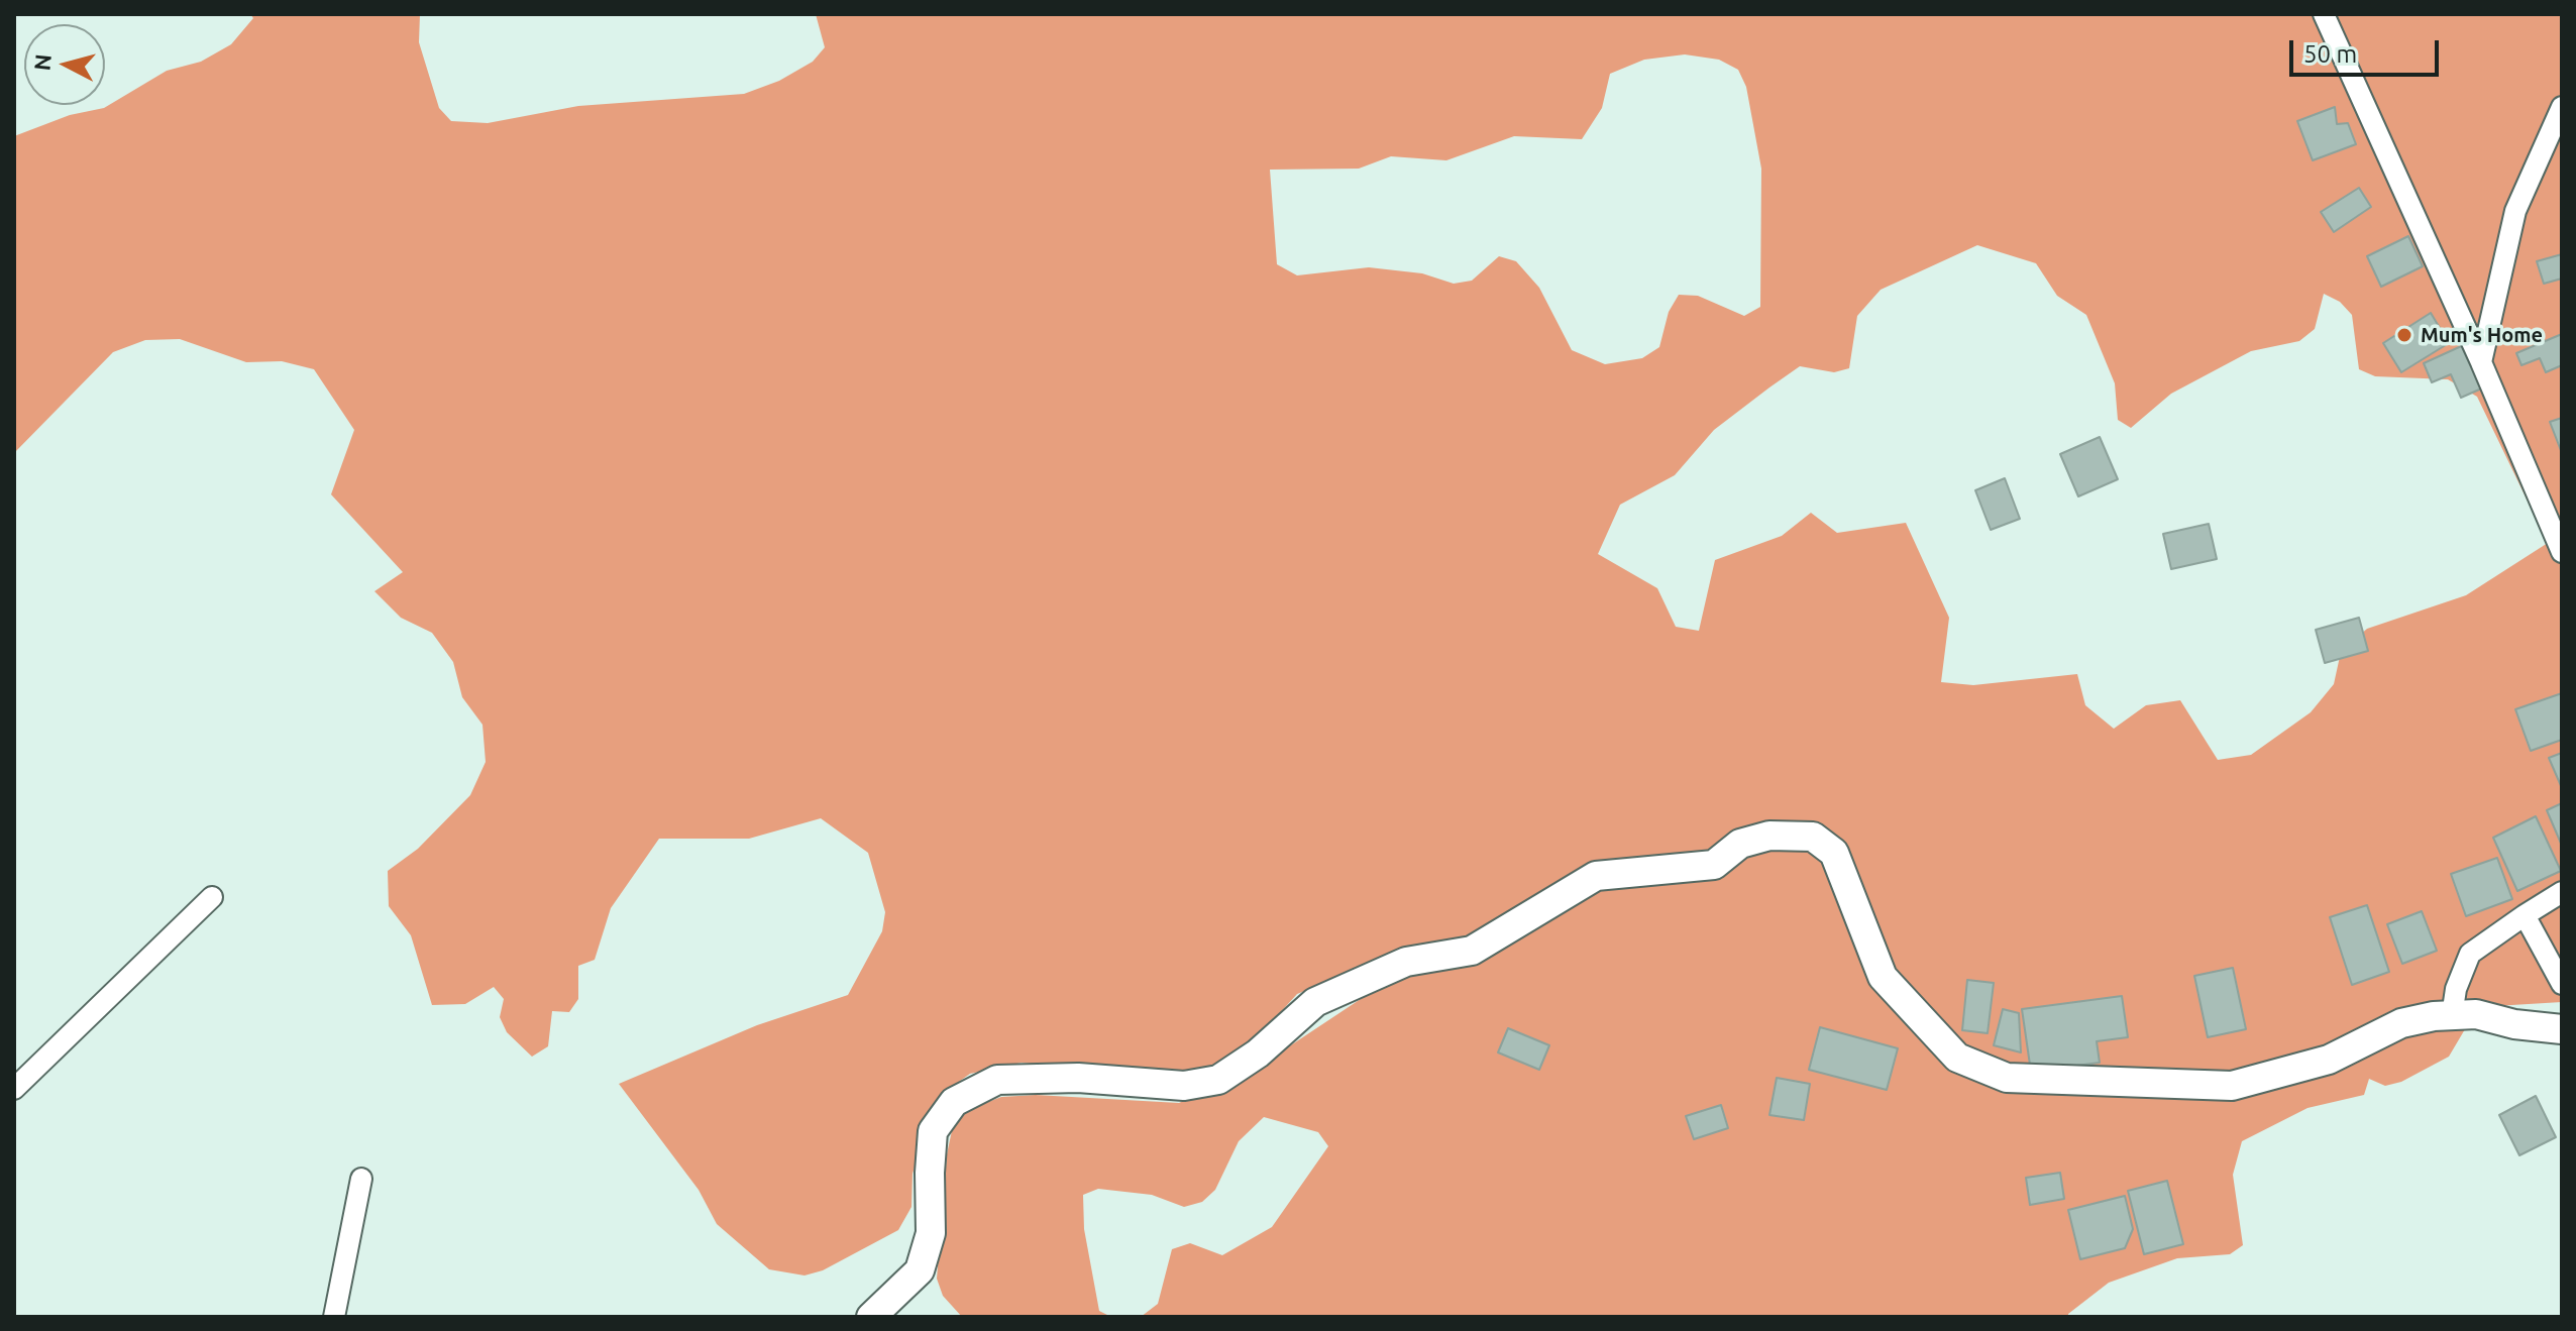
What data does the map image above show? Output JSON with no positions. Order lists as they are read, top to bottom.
{
  "places": ["Mum's Home"],
  "scale_bar": "50 m",
  "north": "left"
}
